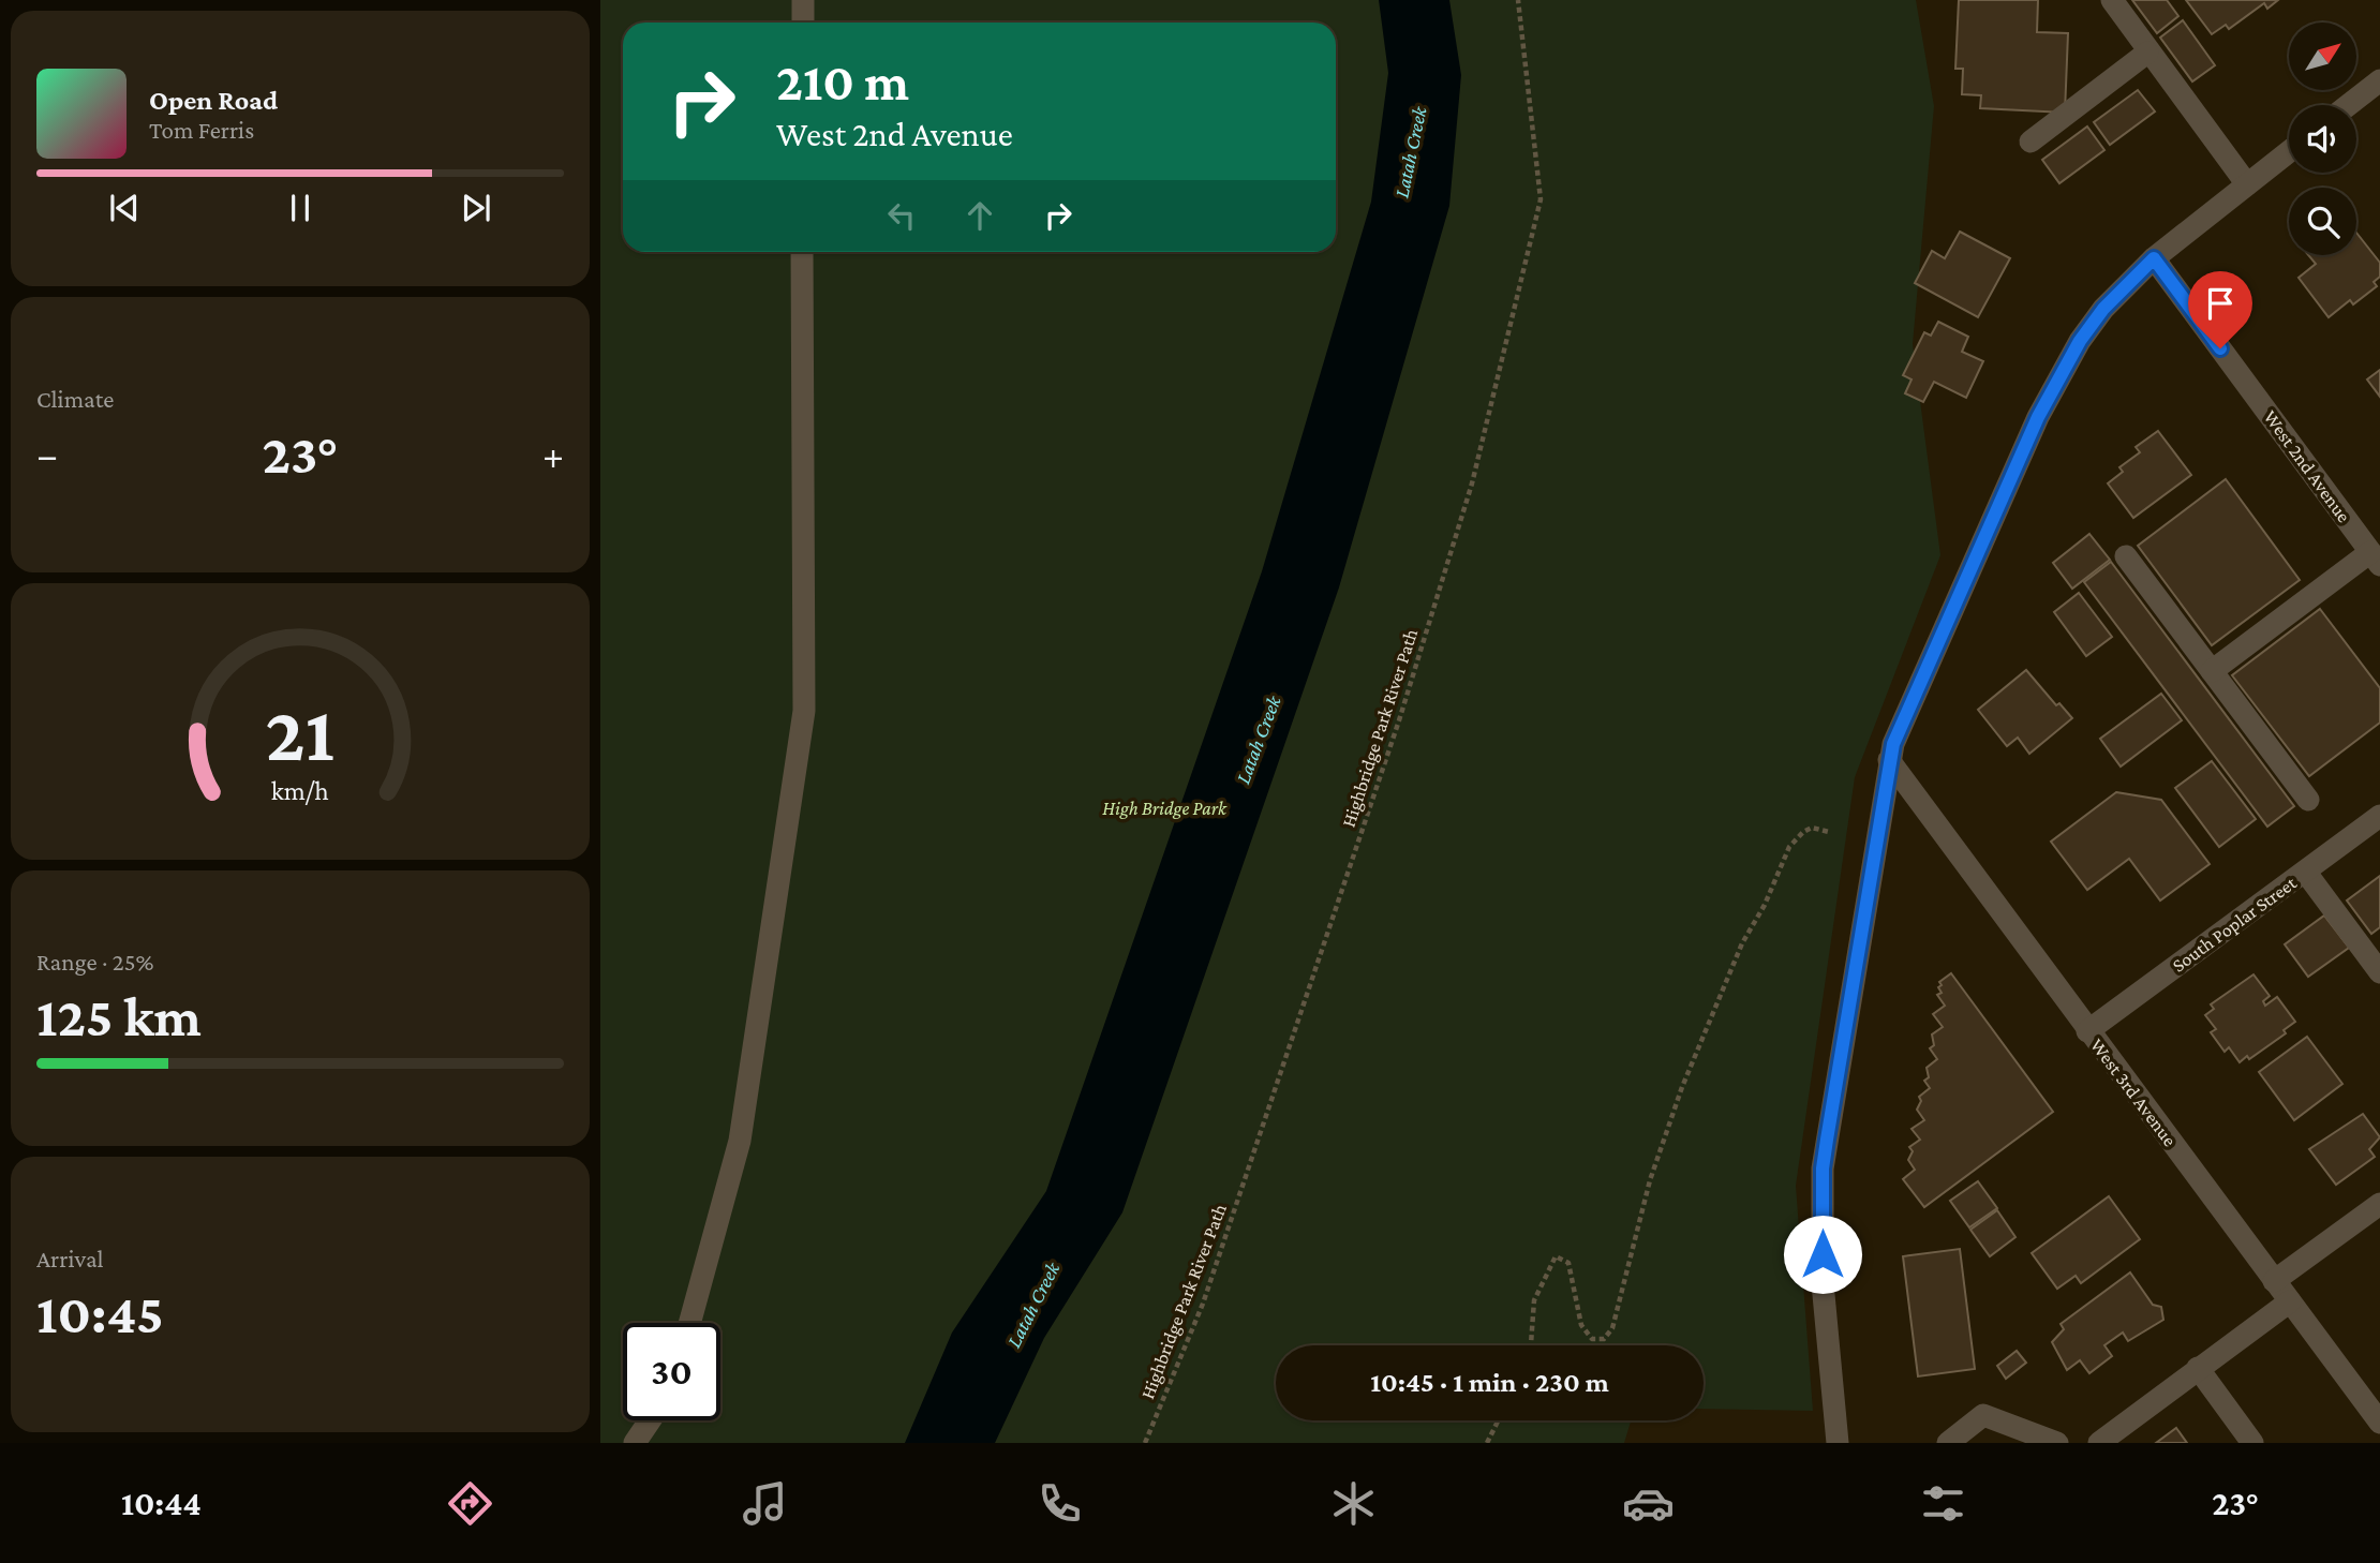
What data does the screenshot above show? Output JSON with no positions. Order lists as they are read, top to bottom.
{
  "streets": {
    "street": ["West 2nd Avenue", "South Poplar Street", "West 3rd Avenue"],
    "path": ["Highbridge Park River Path"]
  },
  "crossings": [
    ["South Poplar Street", "West 3rd Avenue"]
  ],
  "water": ["Latah Creek"],
  "parks": ["High Bridge Park"],
  "north": "top right",
  "page": {
    "turn": ["210 m", "West 2nd Avenue"],
    "song": ["Open Road", "Tom Ferris"],
    "tile": [
      "Climate",
      ["Range · 25%", "125 km"],
      ["Arrival", "10:45"]
    ],
    "heat": ["−", "23°", "+"],
    "limit": "30",
    "trip": "10:45 · 1 min · 230 m",
    "tabs": ["10:44", "23°"],
    "gauge": ["21", "km/h"]
  }
}
